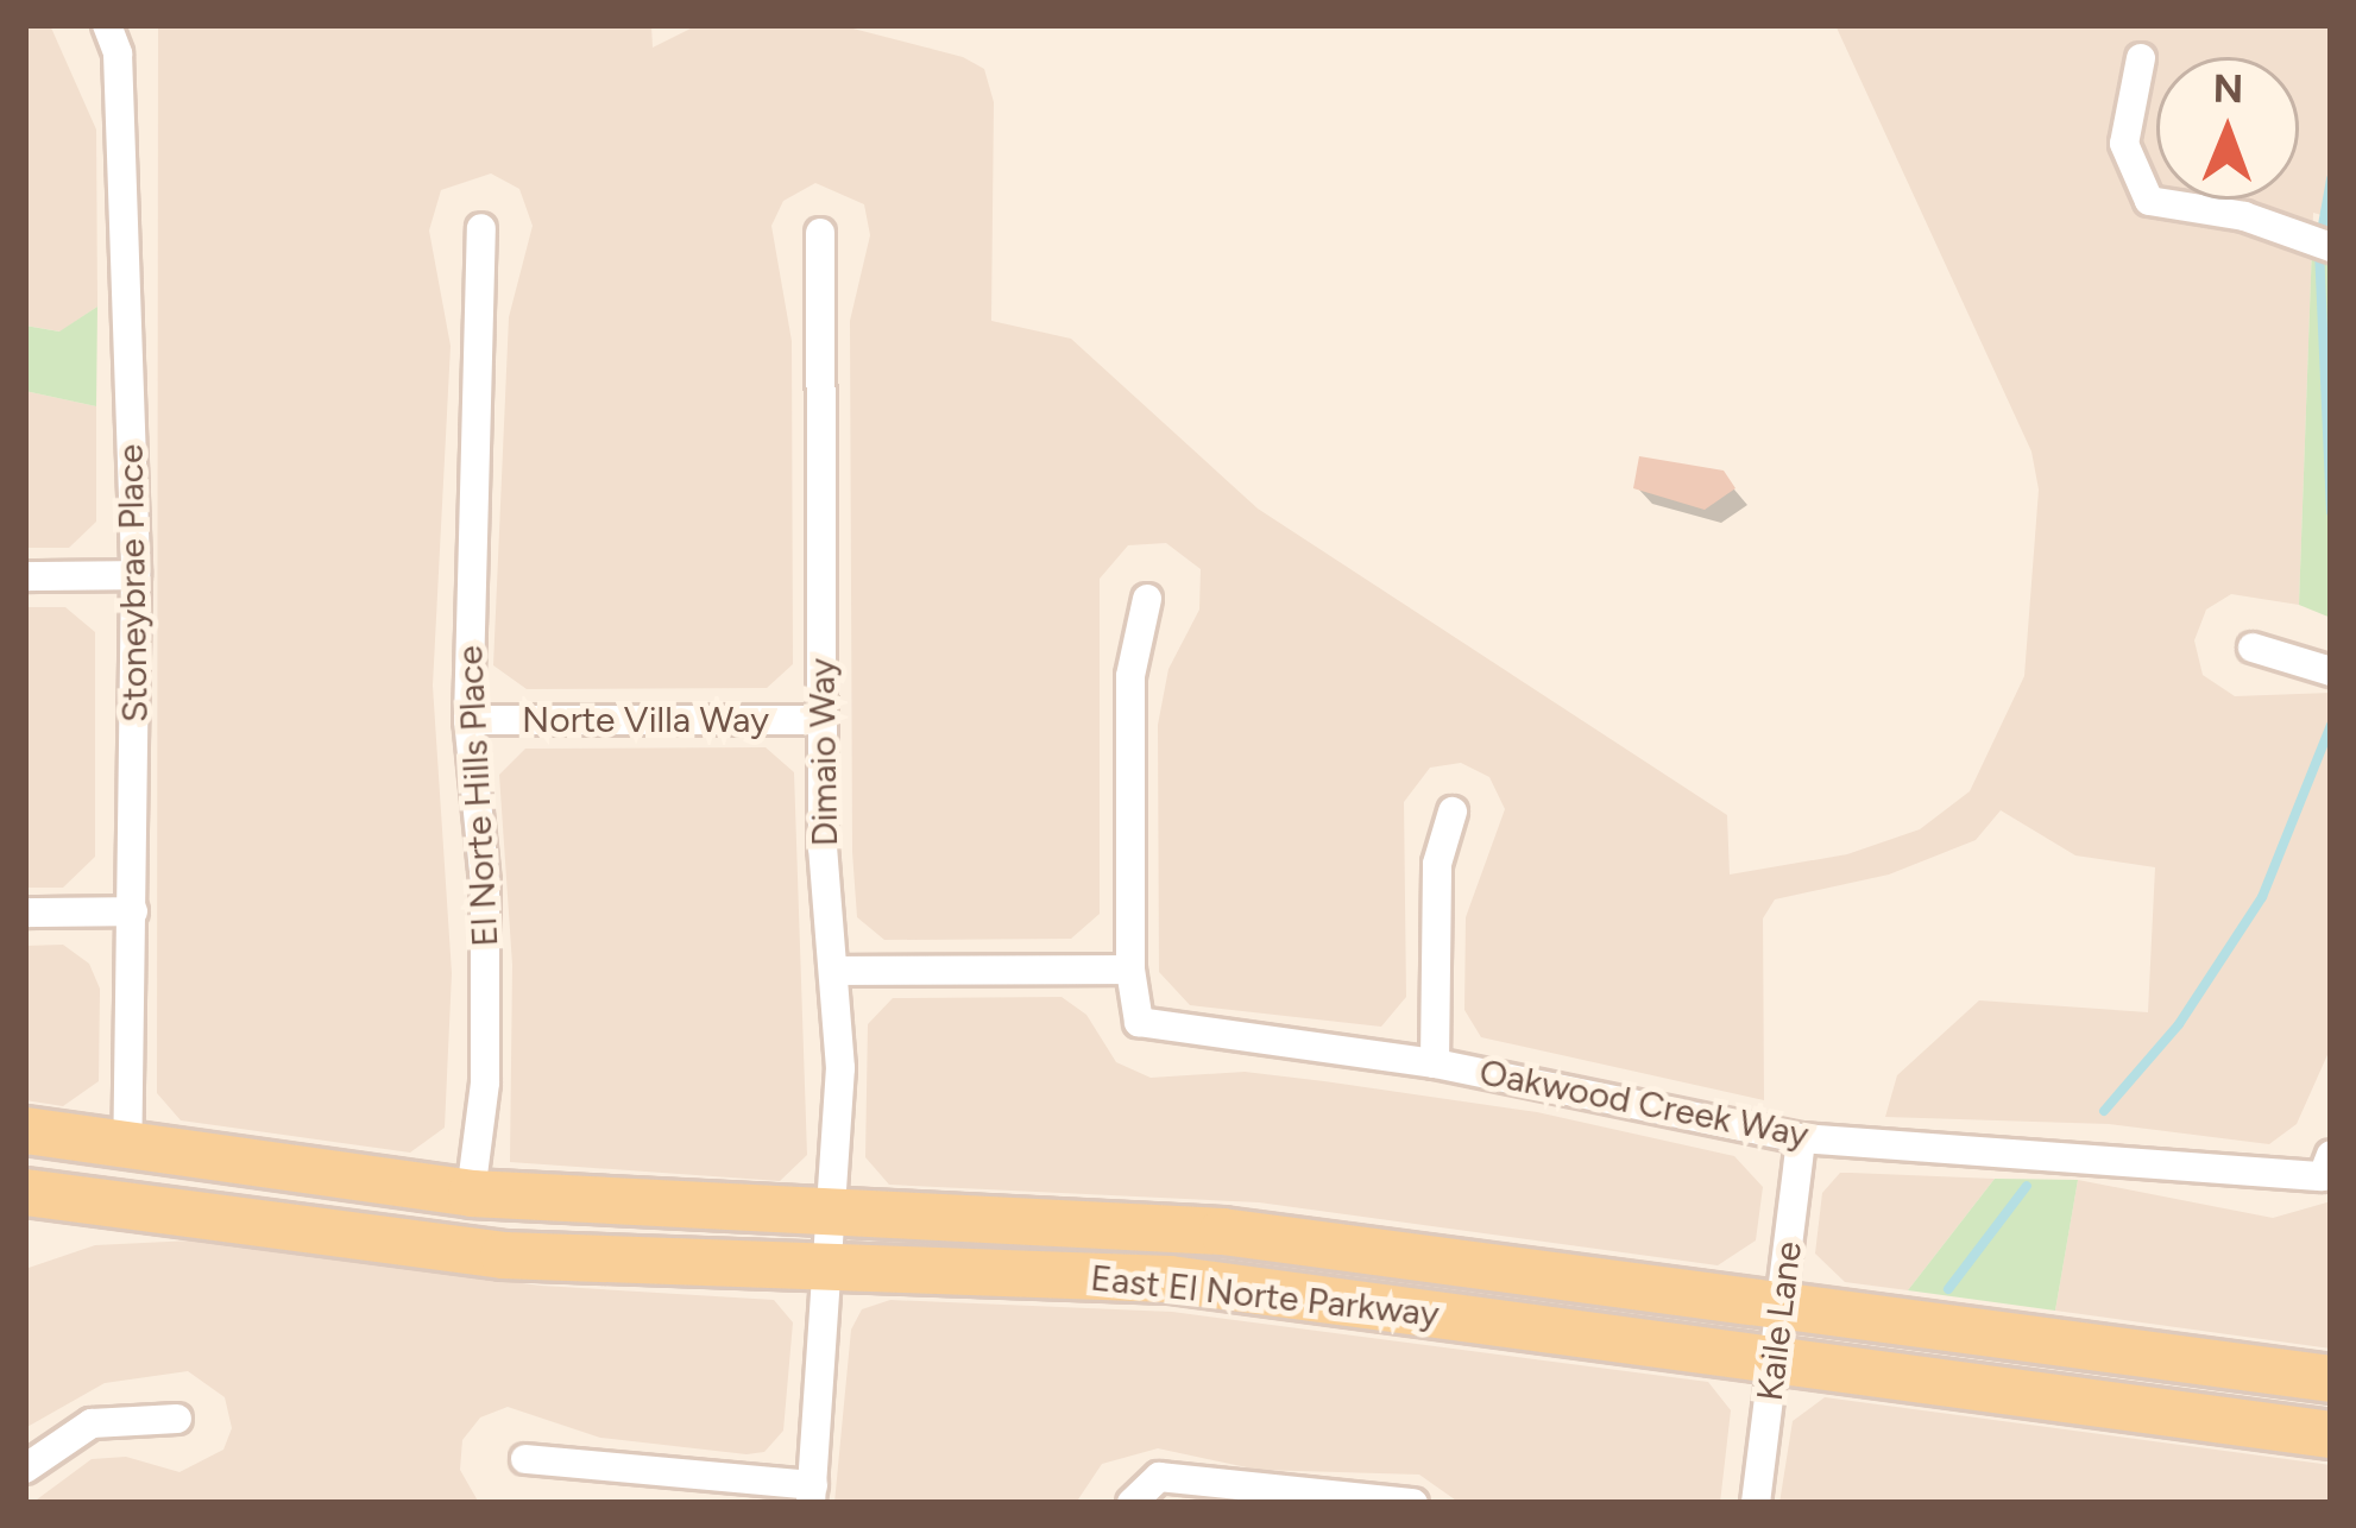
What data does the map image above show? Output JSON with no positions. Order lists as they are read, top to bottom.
{
  "streets": {
    "main road": ["East El Norte Parkway"],
    "street": [
      "Stoneybrae Place",
      "Norte Villa Way",
      "Dimaio Way",
      "El Norte Hills Place",
      "Oakwood Creek Way",
      "Kaile Lane"
    ]
  },
  "crossings": [
    ["Stoneybrae Place", "East El Norte Parkway"],
    ["Norte Villa Way", "Dimaio Way"],
    ["Norte Villa Way", "El Norte Hills Place"],
    ["Dimaio Way", "East El Norte Parkway"],
    ["El Norte Hills Place", "East El Norte Parkway"],
    ["Oakwood Creek Way", "Kaile Lane"],
    ["East El Norte Parkway", "Kaile Lane"]
  ],
  "north": "top"
}
